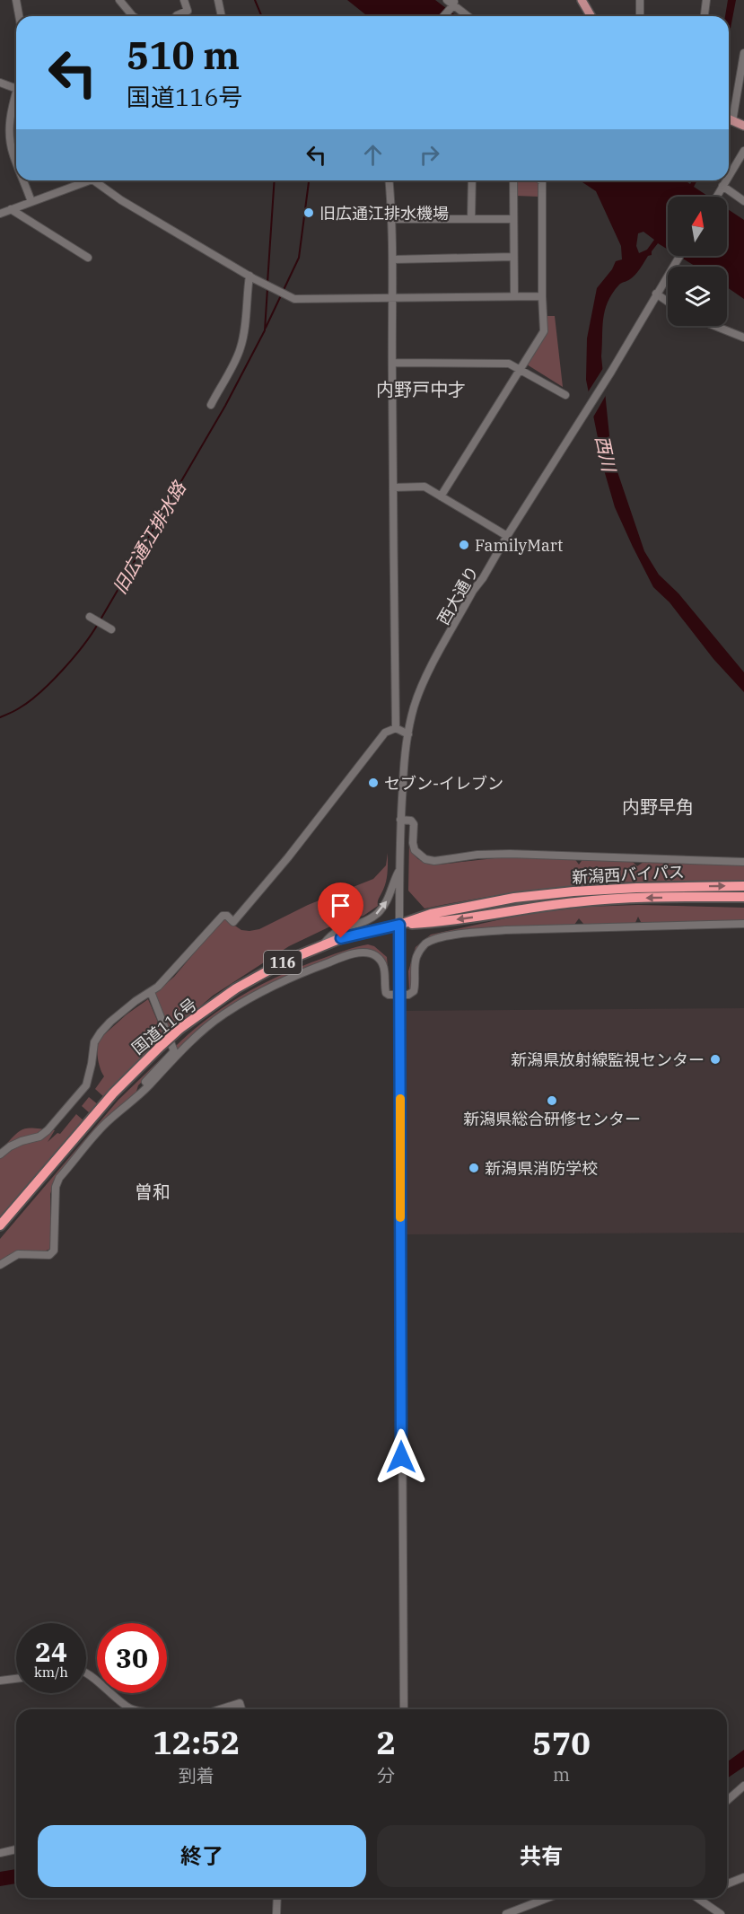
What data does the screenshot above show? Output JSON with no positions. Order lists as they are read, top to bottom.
{
  "streets": {
    "highway": ["新潟西バイパス", "116", "国道116号"],
    "street": ["西大通り"]
  },
  "crossings": [
    ["西大通り", "新潟西バイパス"],
    ["西大通り", "国道116号"],
    ["新潟西バイパス", "国道116号"]
  ],
  "districts": ["内野戸中才", "内野早角", "曽和"],
  "water": ["西川", "旧広通江排水路"],
  "places": [
    "旧広通江排水機場",
    "FamilyMart",
    "セブン-イレブン",
    "新潟県放射線監視センター",
    "新潟県総合研修センター",
    "新潟県消防学校"
  ],
  "north": "top",
  "page": {
    "turn": ["510 m", "国道116号"],
    "speed": "24 km/h",
    "limit": "30",
    "eta": [
      "12:52",
      "到着",
      "2",
      "分",
      "570",
      "m"
    ],
    "buttons": ["終了", "共有"]
  }
}
